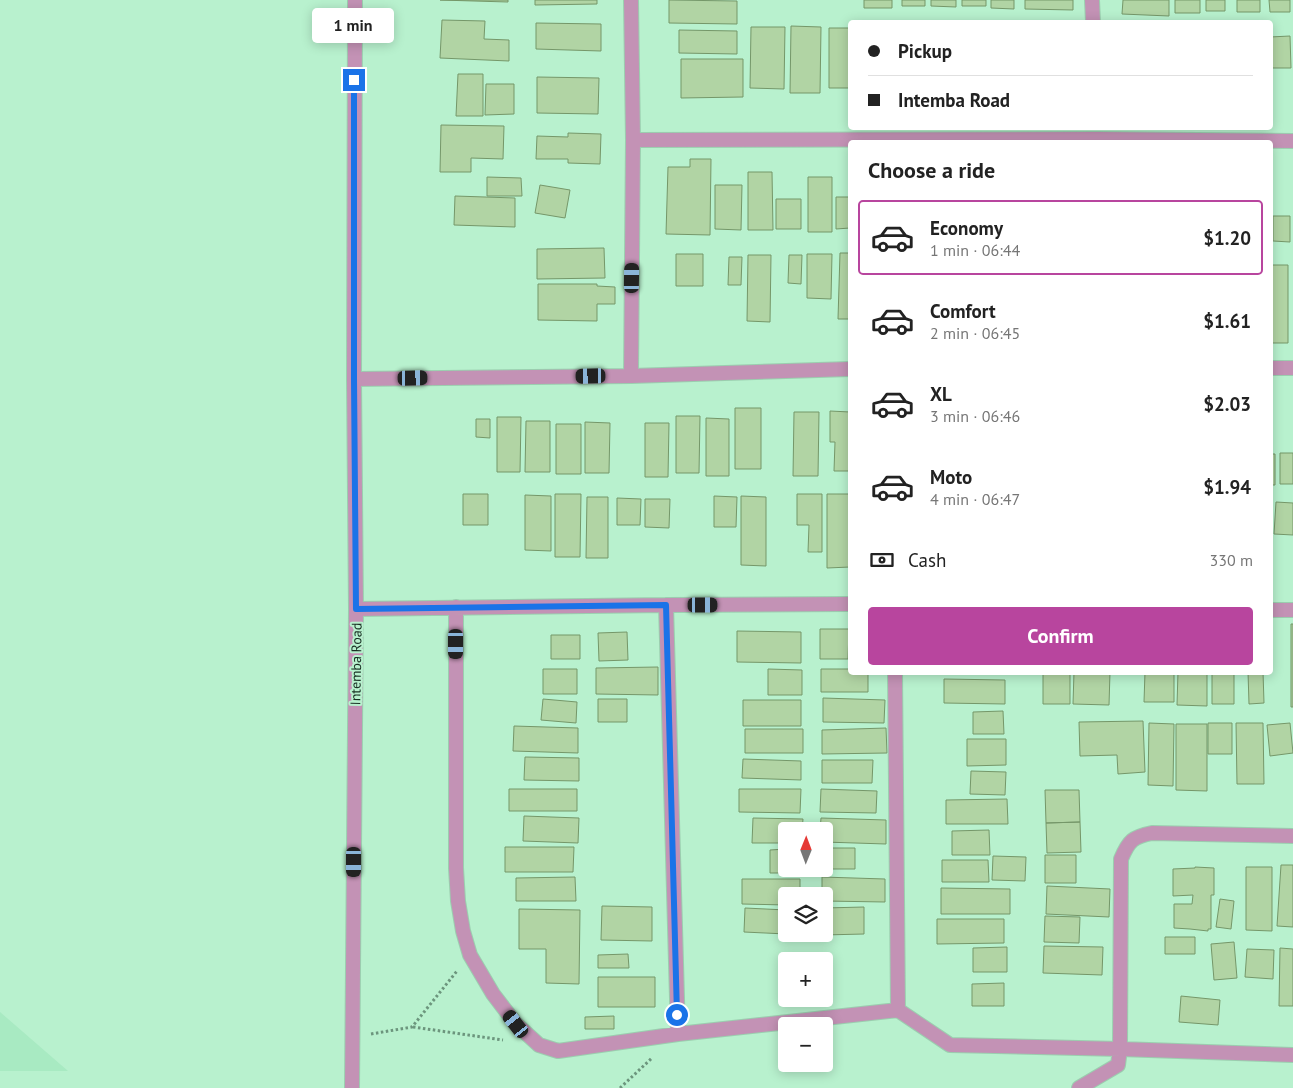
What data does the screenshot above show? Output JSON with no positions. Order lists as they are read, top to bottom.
{
  "streets": {
    "street": ["Intemba Road"]
  },
  "north": "top",
  "page": {
    "bubble": "1 min",
    "banner": ["Pickup", "Intemba Road"],
    "heading": "Choose a ride",
    "list": [
      {
        "name": "Economy",
        "note": "1 min · 06:44",
        "value": "$1.20"
      },
      {
        "name": "Comfort",
        "note": "2 min · 06:45",
        "value": "$1.61"
      },
      {
        "name": "XL",
        "note": "3 min · 06:46",
        "value": "$2.03"
      },
      {
        "name": "Moto",
        "note": "4 min · 06:47",
        "value": "$1.94"
      }
    ],
    "pay": ["Cash", "330 m"],
    "buttons": "Confirm",
    "map_buttons": ["+", "−"]
  }
}
